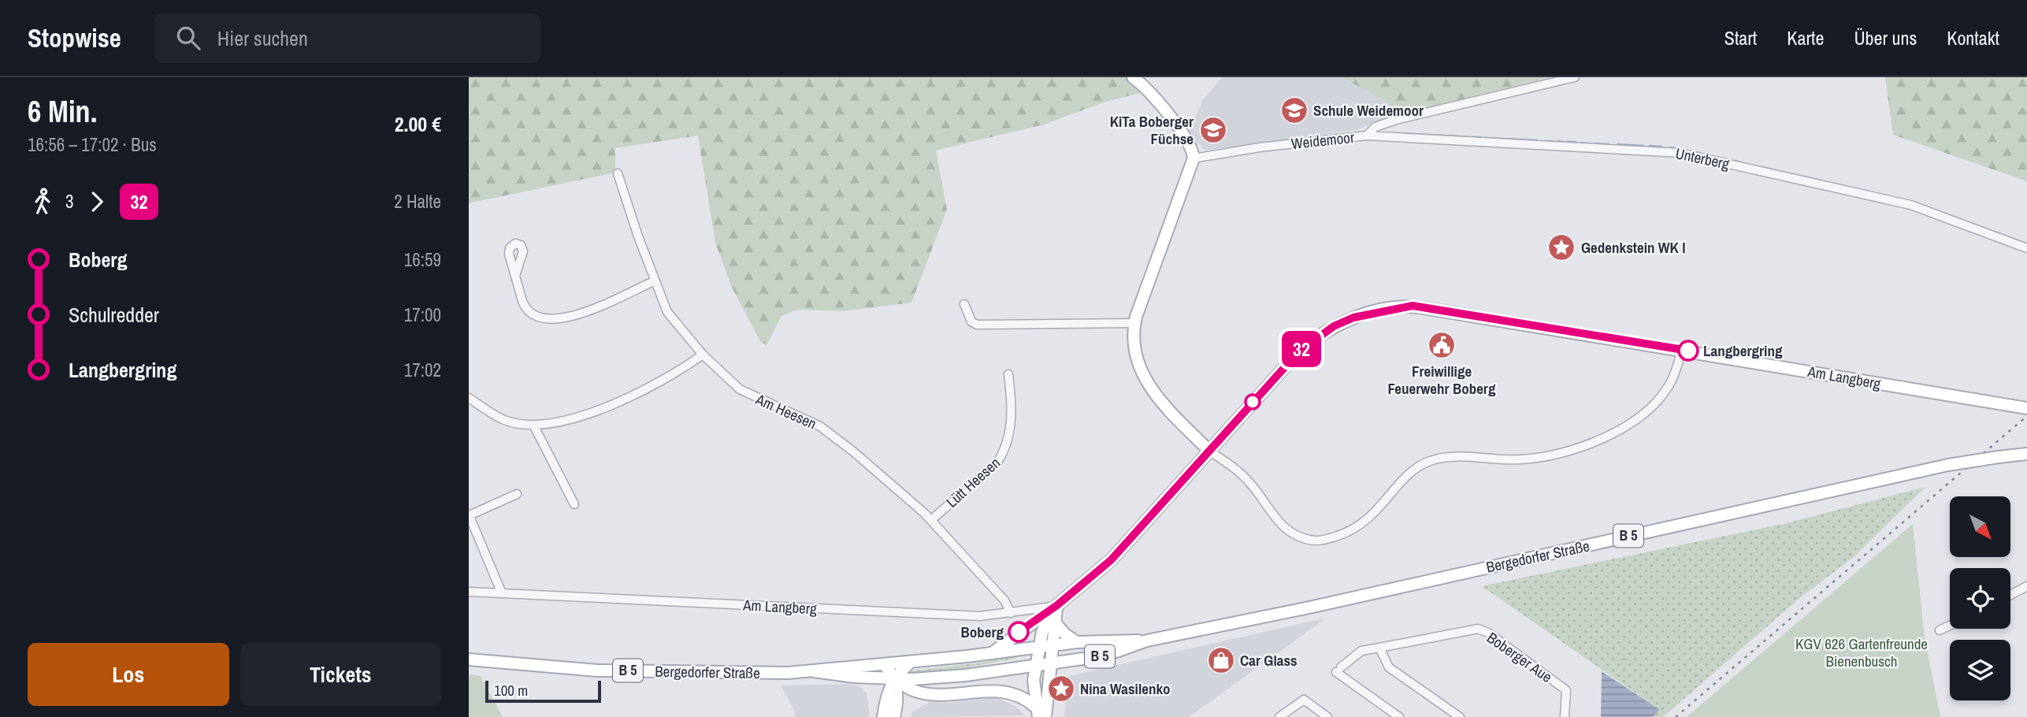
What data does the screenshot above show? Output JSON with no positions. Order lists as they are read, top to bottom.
{
  "streets": {
    "main road": ["Am Langberg", "B 5", "Bergedorfer Straße"],
    "street": [
      "Weidemoor",
      "Unterberg",
      "Am Heesen",
      "Lütt Heesen",
      "Boberger Aue"
    ]
  },
  "crossings": [
    ["Weidemoor", "Unterberg"],
    ["Am Langberg", "Am Heesen"],
    ["Am Langberg", "Bergedorfer Straße"],
    ["Am Heesen", "Lütt Heesen"]
  ],
  "parks": ["KGV 626 Gartenfreunde Bienenbusch"],
  "places": {
    "school or university": ["Schule Weidemoor", "KiTa Boberger Füchse"],
    "place": ["Gedenkstein WK I", "Nina Wasilenko"],
    "public building": ["Freiwillige Feuerwehr Boberg"],
    "other": ["Langbergring", "Boberg"],
    "shop": ["Car Glass"]
  },
  "lines": ["bus line 32"],
  "scale_bar": "100 m",
  "north": "bottom right",
  "page": {
    "header": "Stopwise",
    "search": "Hier suchen",
    "nav": [
      "Start",
      "Karte",
      "Über uns",
      "Kontakt"
    ],
    "heading": ["6 Min.", "16:56 – 17:02 · Bus", "2.00 €"],
    "on_map": "32",
    "legs": ["3", "32", "2 Halte"],
    "list": [
      {
        "name": "Boberg",
        "value": "16:59"
      },
      {
        "name": "Schulredder",
        "value": "17:00"
      },
      {
        "name": "Langbergring",
        "value": "17:02"
      }
    ],
    "buttons": ["Los", "Tickets"],
    "scale": "100 m"
  }
}
